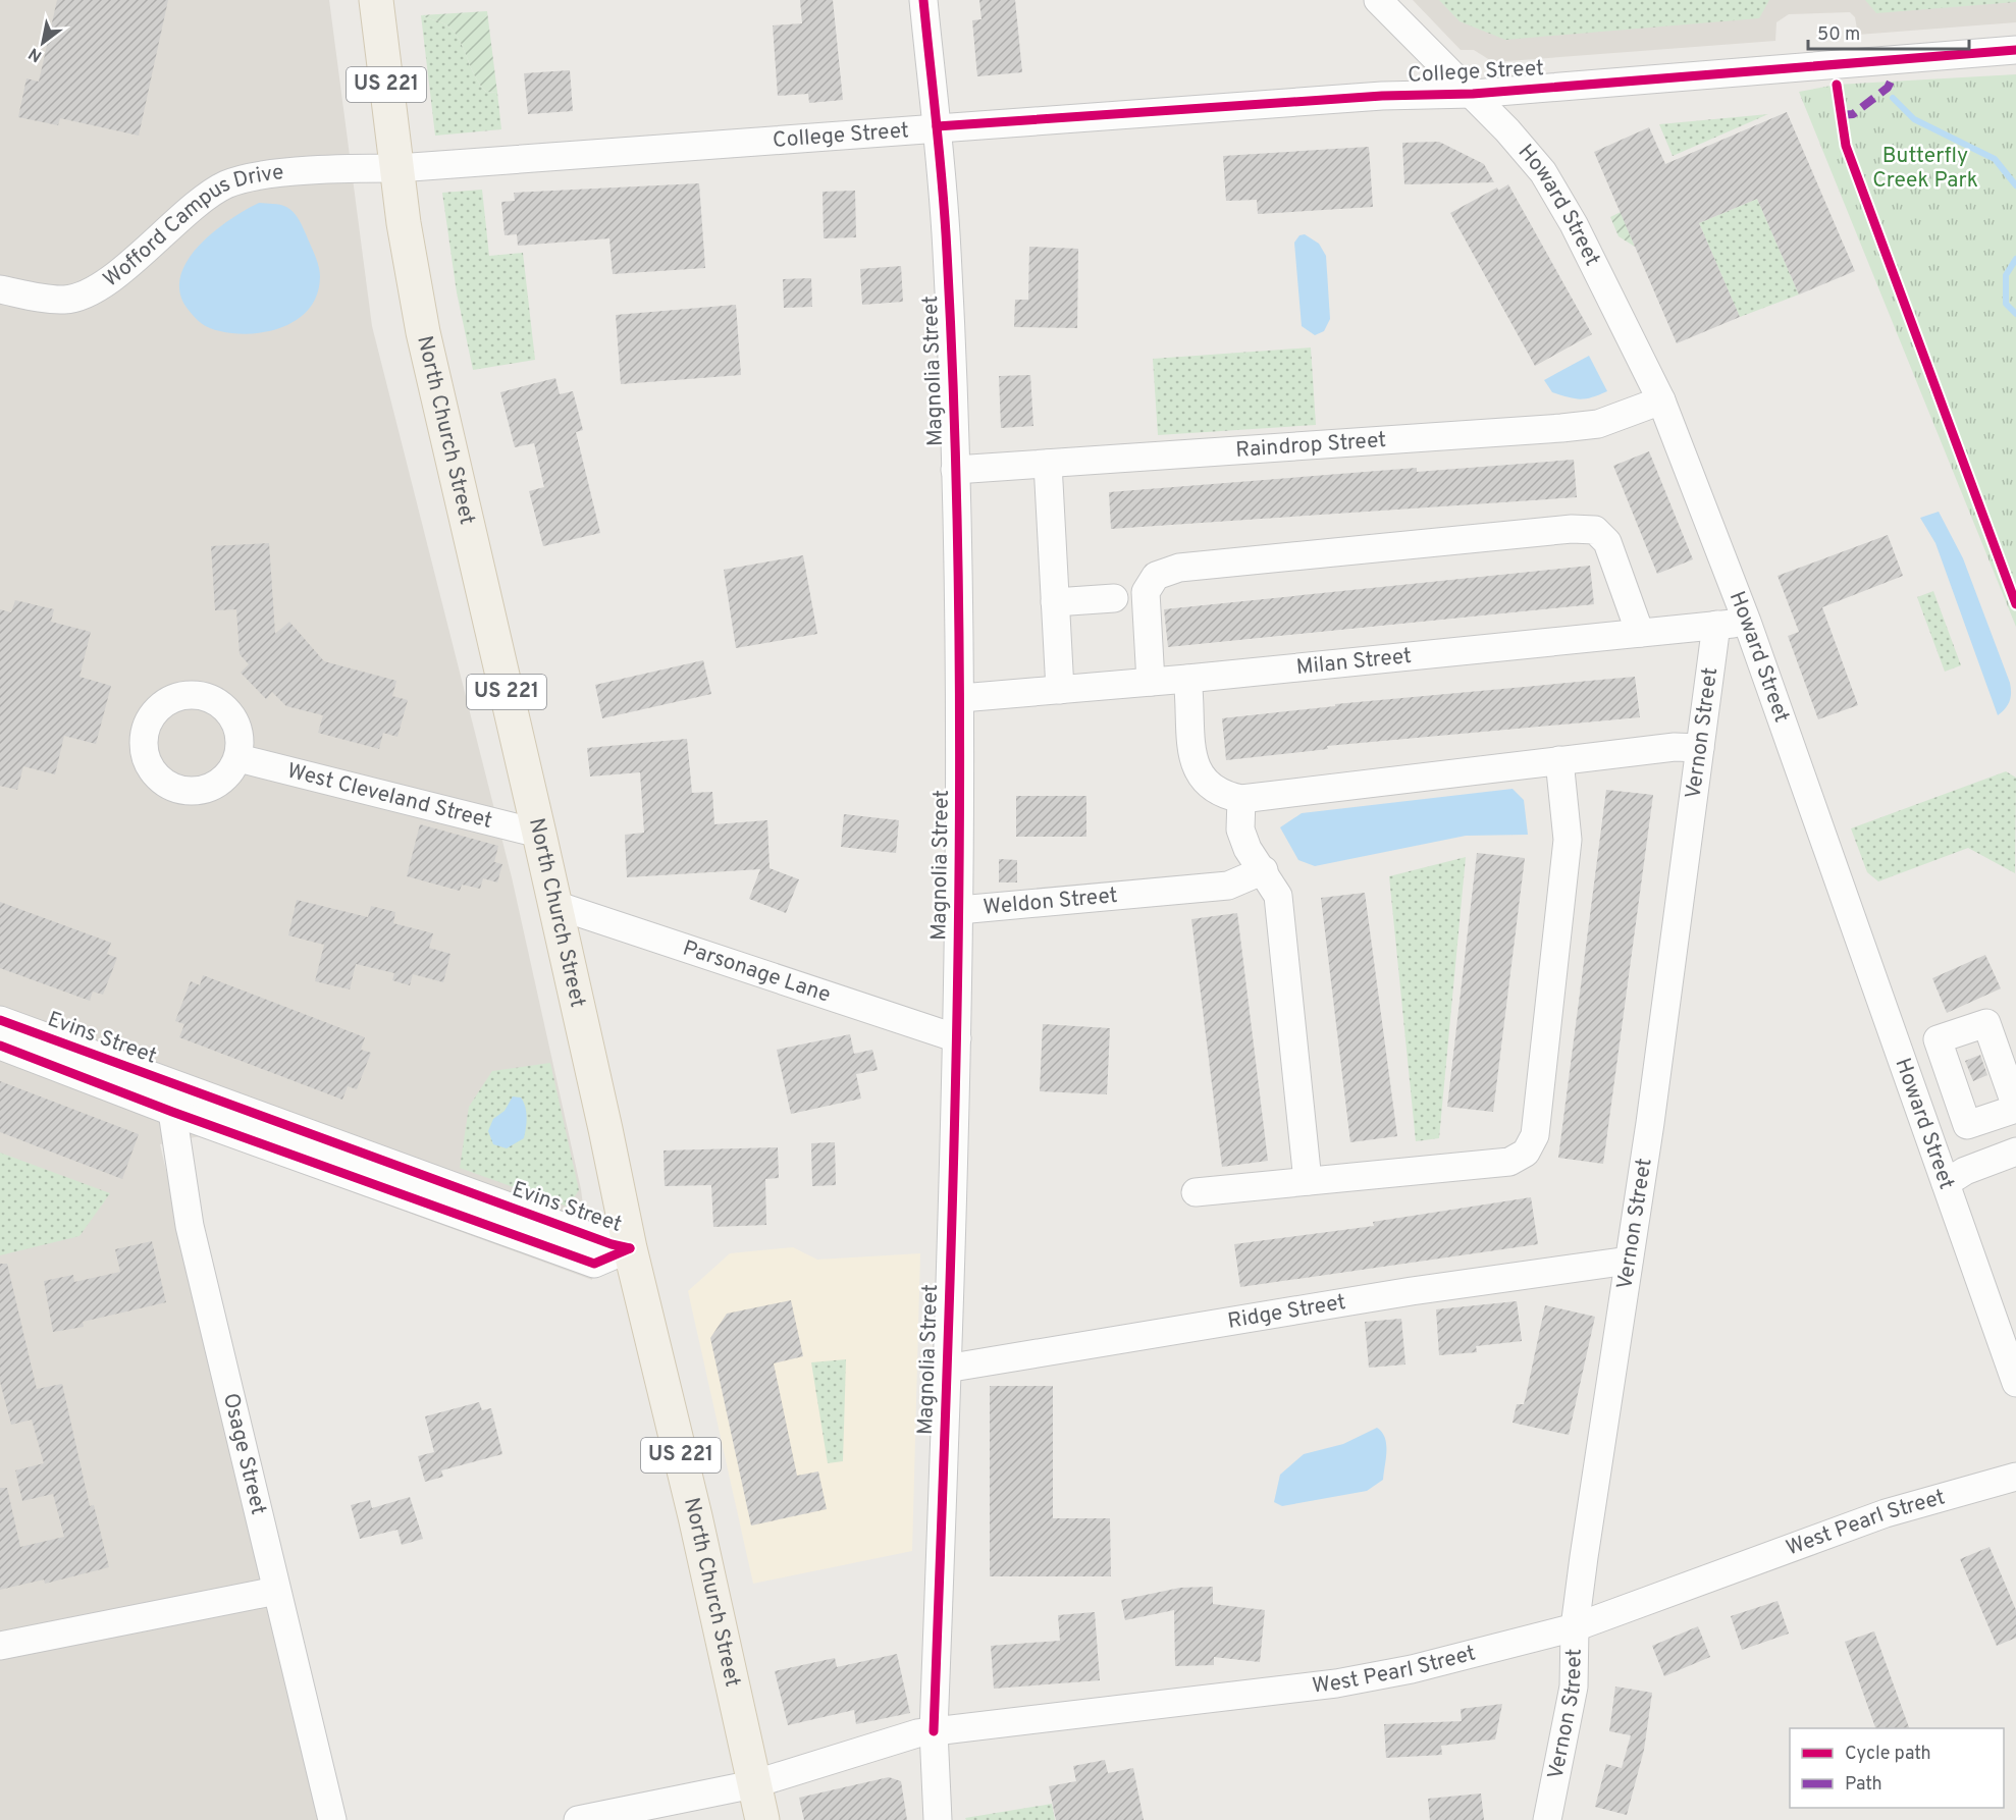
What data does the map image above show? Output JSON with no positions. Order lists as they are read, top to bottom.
{
  "streets": {
    "main road": ["US 221", "North Church Street"],
    "street": [
      "College Street",
      "Howard Street",
      "Wofford Campus Drive",
      "Magnolia Street",
      "Raindrop Street",
      "Milan Street",
      "Vernon Street",
      "West Cleveland Street",
      "Weldon Street",
      "Parsonage Lane",
      "Evins Street",
      "Ridge Street",
      "Osage Street",
      "West Pearl Street"
    ]
  },
  "crossings": [
    ["College Street", "Howard Street"],
    ["College Street", "Wofford Campus Drive"],
    ["College Street", "Magnolia Street"],
    ["College Street", "North Church Street"],
    ["Howard Street", "Raindrop Street"],
    ["Howard Street", "Milan Street"],
    ["Wofford Campus Drive", "North Church Street"],
    ["Magnolia Street", "Raindrop Street"],
    ["Magnolia Street", "Milan Street"],
    ["Magnolia Street", "Weldon Street"],
    ["Magnolia Street", "Parsonage Lane"],
    ["Magnolia Street", "Ridge Street"],
    ["Magnolia Street", "West Pearl Street"],
    ["North Church Street", "West Cleveland Street"],
    ["North Church Street", "Parsonage Lane"],
    ["North Church Street", "Evins Street"],
    ["North Church Street", "West Pearl Street"],
    ["Milan Street", "Vernon Street"],
    ["Vernon Street", "Ridge Street"],
    ["Vernon Street", "West Pearl Street"],
    ["Evins Street", "Osage Street"]
  ],
  "parks": ["Butterfly Creek Park"],
  "legend": ["Cycle path", "Path"],
  "scale_bar": "50 m",
  "north": "bottom left"
}
